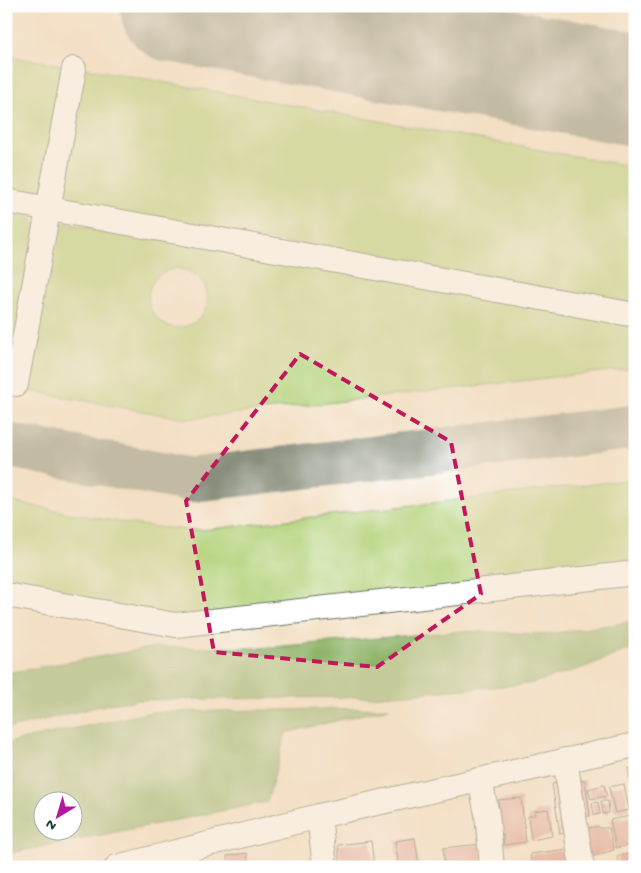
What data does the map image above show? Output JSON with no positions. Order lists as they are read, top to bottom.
{
  "north": "bottom left"
}
